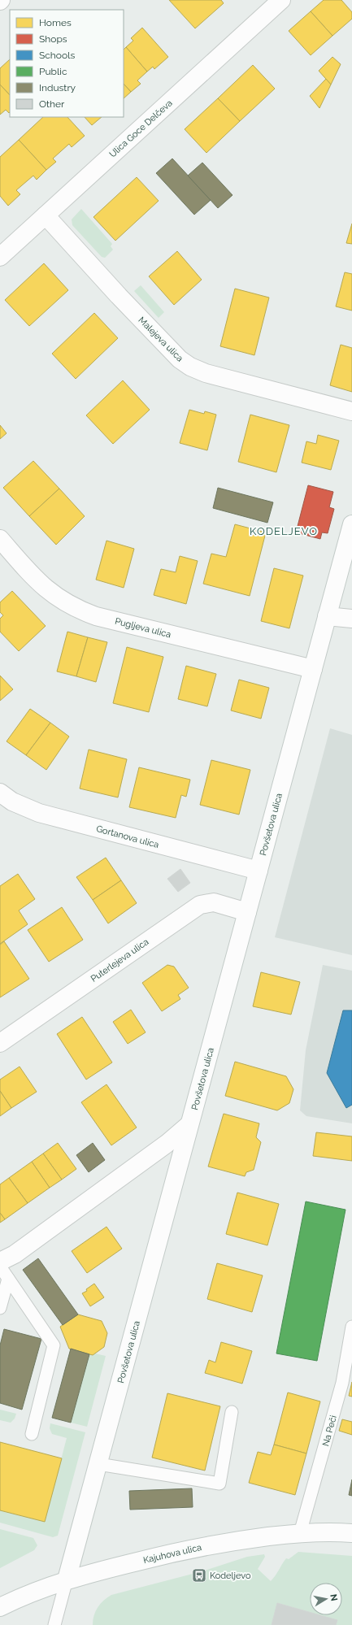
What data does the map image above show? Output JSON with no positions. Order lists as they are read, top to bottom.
{
  "streets": {
    "street": [
      "Ulica Goce Delčeva",
      "Malejeva ulica",
      "Pugljeva ulica",
      "Povšetova ulica",
      "Gortanova ulica",
      "Puterlejeva ulica",
      "Kajuhova ulica"
    ],
    "lane": ["Na Peči"]
  },
  "crossings": [
    ["Ulica Goce Delčeva", "Malejeva ulica"],
    ["Pugljeva ulica", "Povšetova ulica"],
    ["Povšetova ulica", "Gortanova ulica"],
    ["Povšetova ulica", "Puterlejeva ulica"],
    ["Povšetova ulica", "Kajuhova ulica"],
    ["Na Peči", "Kajuhova ulica"]
  ],
  "districts": ["KODELJEVO"],
  "places": {
    "bus stop": ["Kodeljevo"]
  },
  "legend": [
    "Homes",
    "Shops",
    "Schools",
    "Public",
    "Industry",
    "Other"
  ],
  "north": "right"
}
